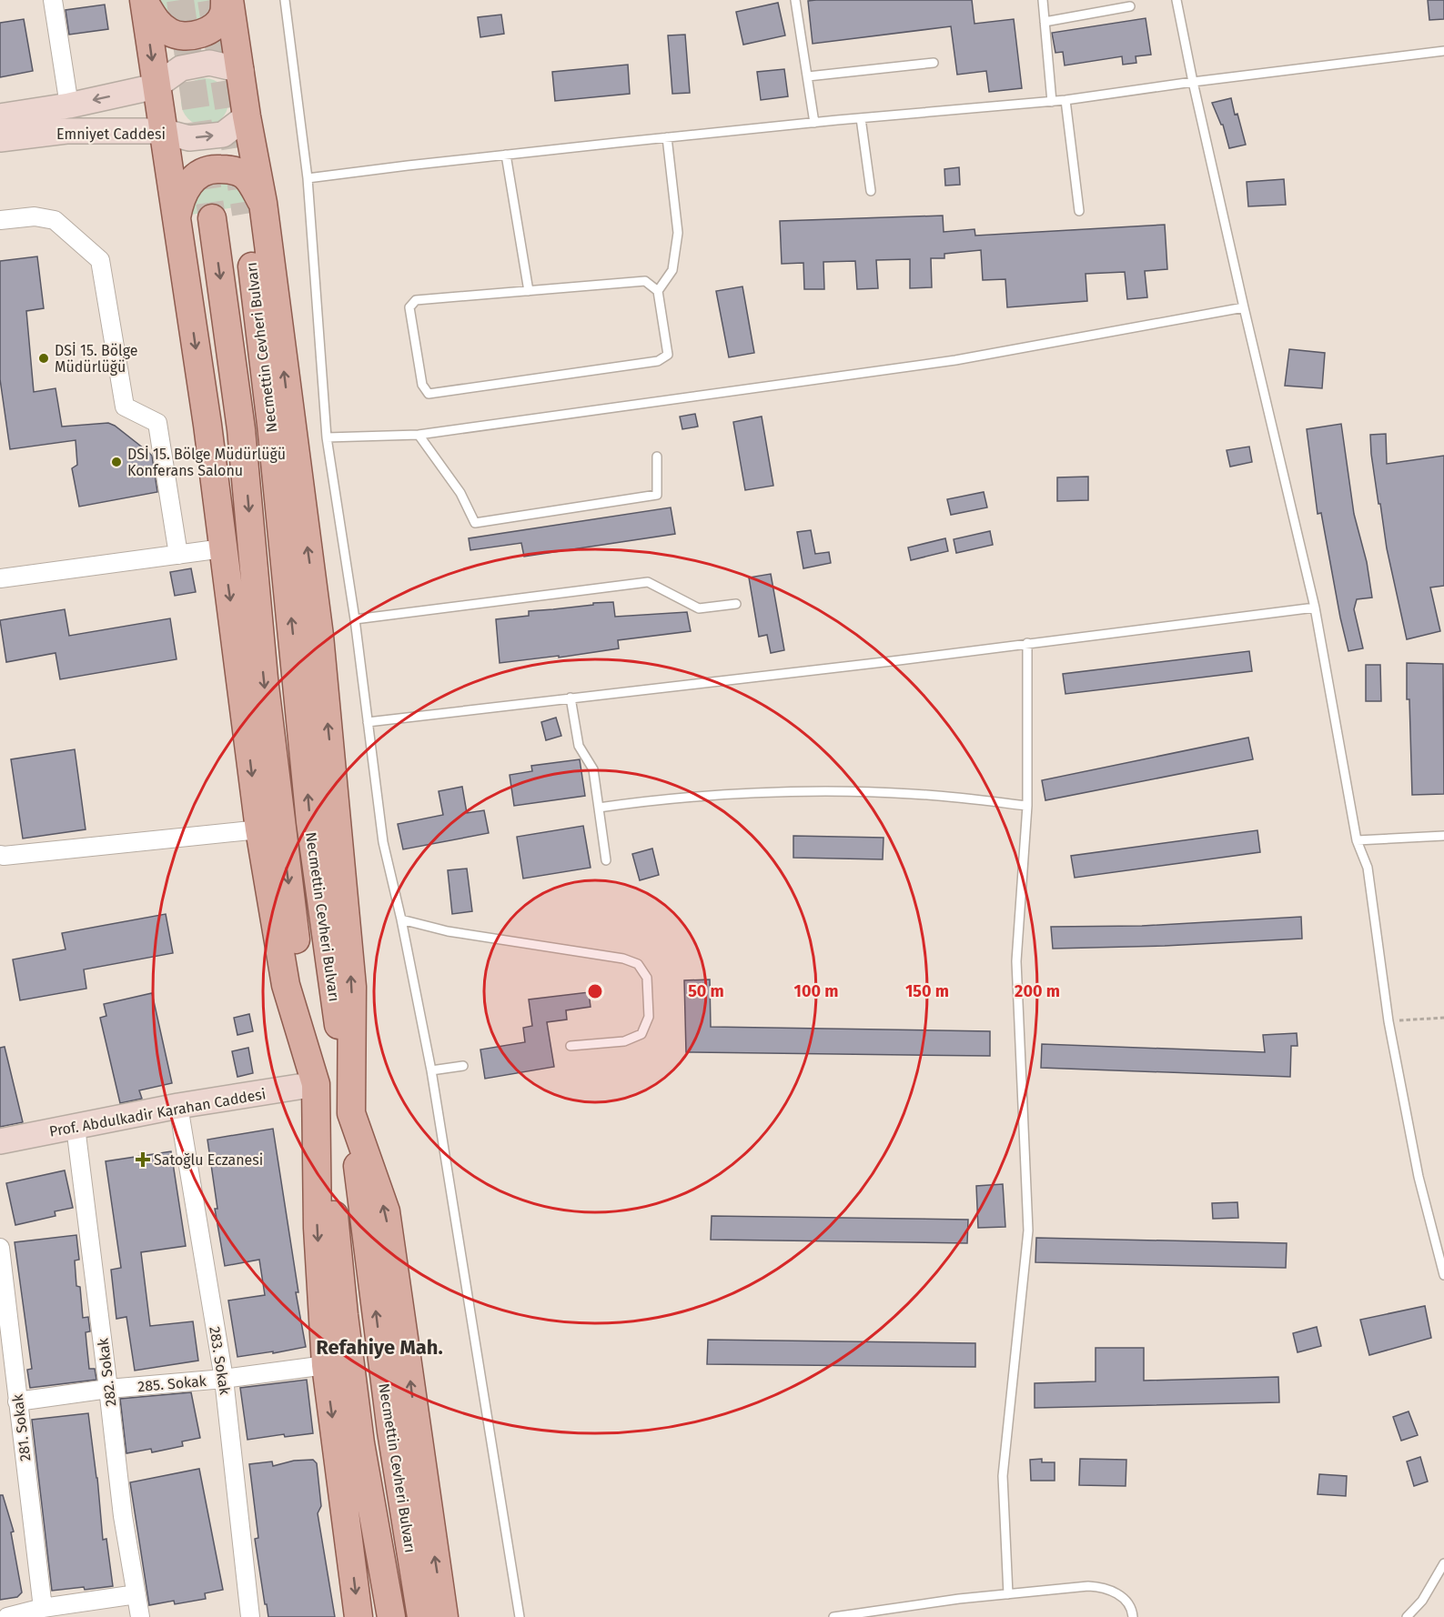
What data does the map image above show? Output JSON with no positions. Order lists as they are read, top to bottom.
{
  "streets": {
    "main road": ["Emniyet Caddesi", "Necmettin Cevheri Bulvarı", "Prof. Abdulkadir Karahan Caddesi"],
    "street": [
      "283. Sokak",
      "282. Sokak",
      "285. Sokak",
      "281. Sokak"
    ]
  },
  "crossings": [
    ["Emniyet Caddesi", "Necmettin Cevheri Bulvarı"],
    ["Necmettin Cevheri Bulvarı", "Prof. Abdulkadir Karahan Caddesi"],
    ["Prof. Abdulkadir Karahan Caddesi", "283. Sokak"],
    ["Prof. Abdulkadir Karahan Caddesi", "282. Sokak"],
    ["283. Sokak", "285. Sokak"],
    ["282. Sokak", "285. Sokak"],
    ["285. Sokak", "281. Sokak"]
  ],
  "districts": ["Refahiye Mah."],
  "places": {
    "other": ["DSİ 15. Bölge Müdürlüğü", "DSİ 15. Bölge Müdürlüğü Konferans Salonu"],
    "health": ["Satoğlu Eczanesi"]
  },
  "rings": [
    "50 m",
    "100 m",
    "150 m",
    "200 m"
  ]
}
